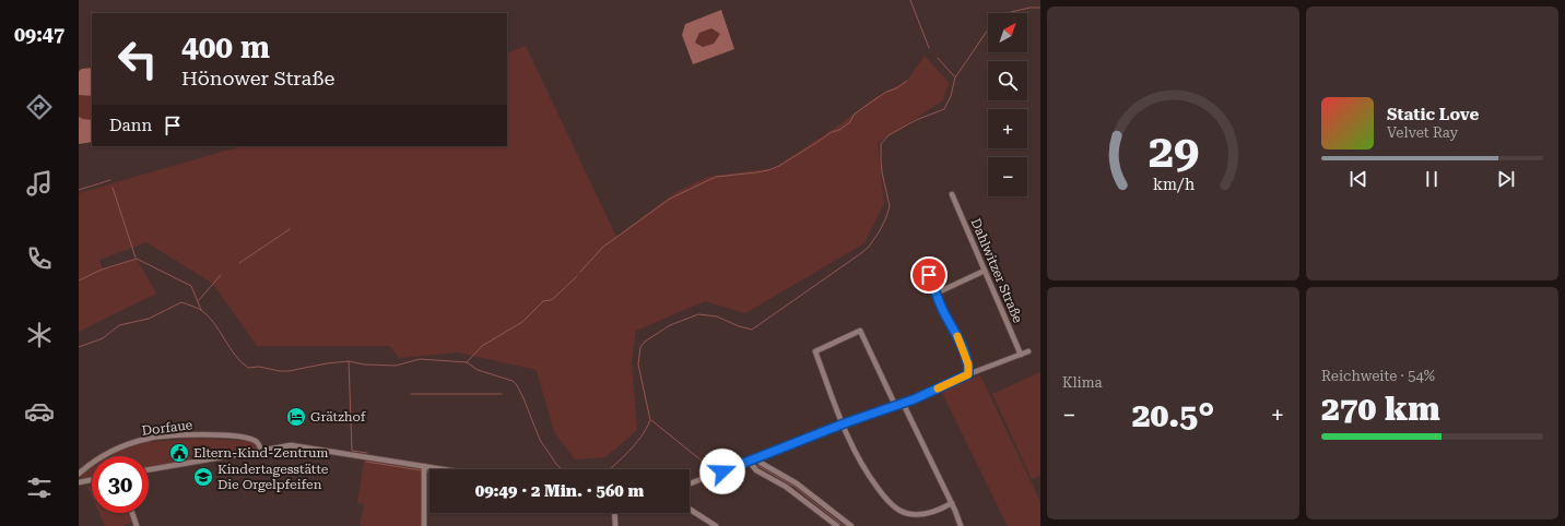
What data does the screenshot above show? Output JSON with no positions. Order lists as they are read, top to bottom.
{
  "streets": {
    "street": ["Dahlwitzer Straße", "Dorfaue"]
  },
  "places": {
    "hotel": ["Grätzhof"],
    "public building": ["Eltern-Kind-Zentrum"],
    "school or university": ["Kindertagesstätte Die Orgelpfeifen"]
  },
  "north": "top right",
  "page": {
    "tabs": "09:47",
    "map_buttons": ["+", "−"],
    "turn": ["400 m", "Hönower Straße"],
    "song": ["Static Love", "Velvet Ray"],
    "then": "Dann",
    "tile": [
      "Klima",
      ["Reichweite · 54%", "270 km"]
    ],
    "heat": ["−", "20.5°", "+"],
    "limit": "30",
    "trip": "09:49 · 2 Min. · 560 m",
    "gauge": ["29", "km/h"]
  }
}
